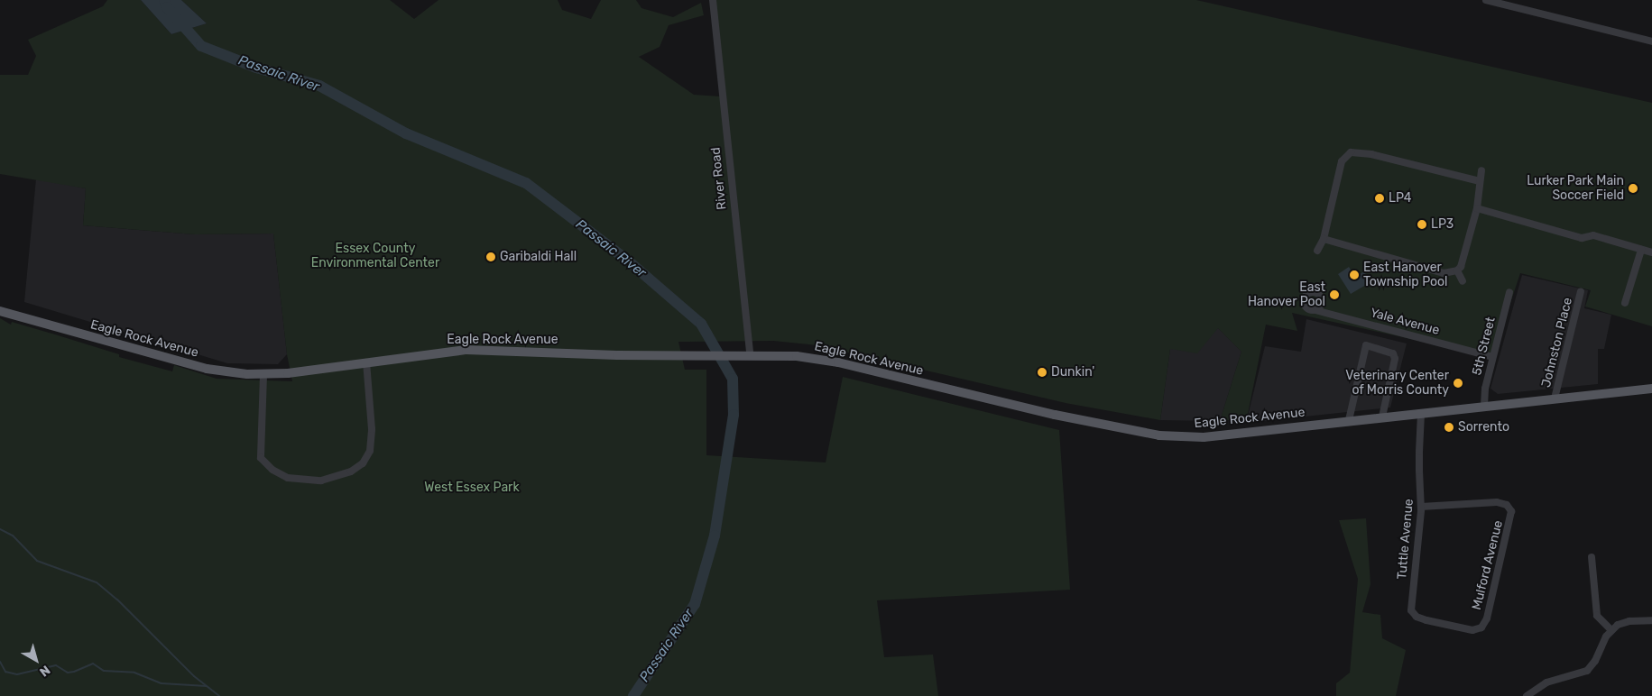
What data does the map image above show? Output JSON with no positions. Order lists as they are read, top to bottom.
{
  "streets": {
    "main road": ["Eagle Rock Avenue"],
    "street": [
      "River Road",
      "Yale Avenue",
      "Johnston Place",
      "5th Street",
      "Tuttle Avenue",
      "Mulford Avenue"
    ]
  },
  "crossings": [
    ["River Road", "Eagle Rock Avenue"],
    ["Yale Avenue", "5th Street"],
    ["Eagle Rock Avenue", "Johnston Place"],
    ["Eagle Rock Avenue", "5th Street"],
    ["Eagle Rock Avenue", "Tuttle Avenue"],
    ["Tuttle Avenue", "Mulford Avenue"]
  ],
  "water": ["Passaic River"],
  "parks": ["Essex County Environmental Center", "West Essex Park"],
  "places": [
    "Lurker Park Main Soccer Field",
    "LP4",
    "LP3",
    "Garibaldi Hall",
    "East Hanover Township Pool",
    "East Hanover Pool",
    "Dunkin'",
    "Veterinary Center of Morris County",
    "Sorrento"
  ],
  "north": "bottom right"
}
